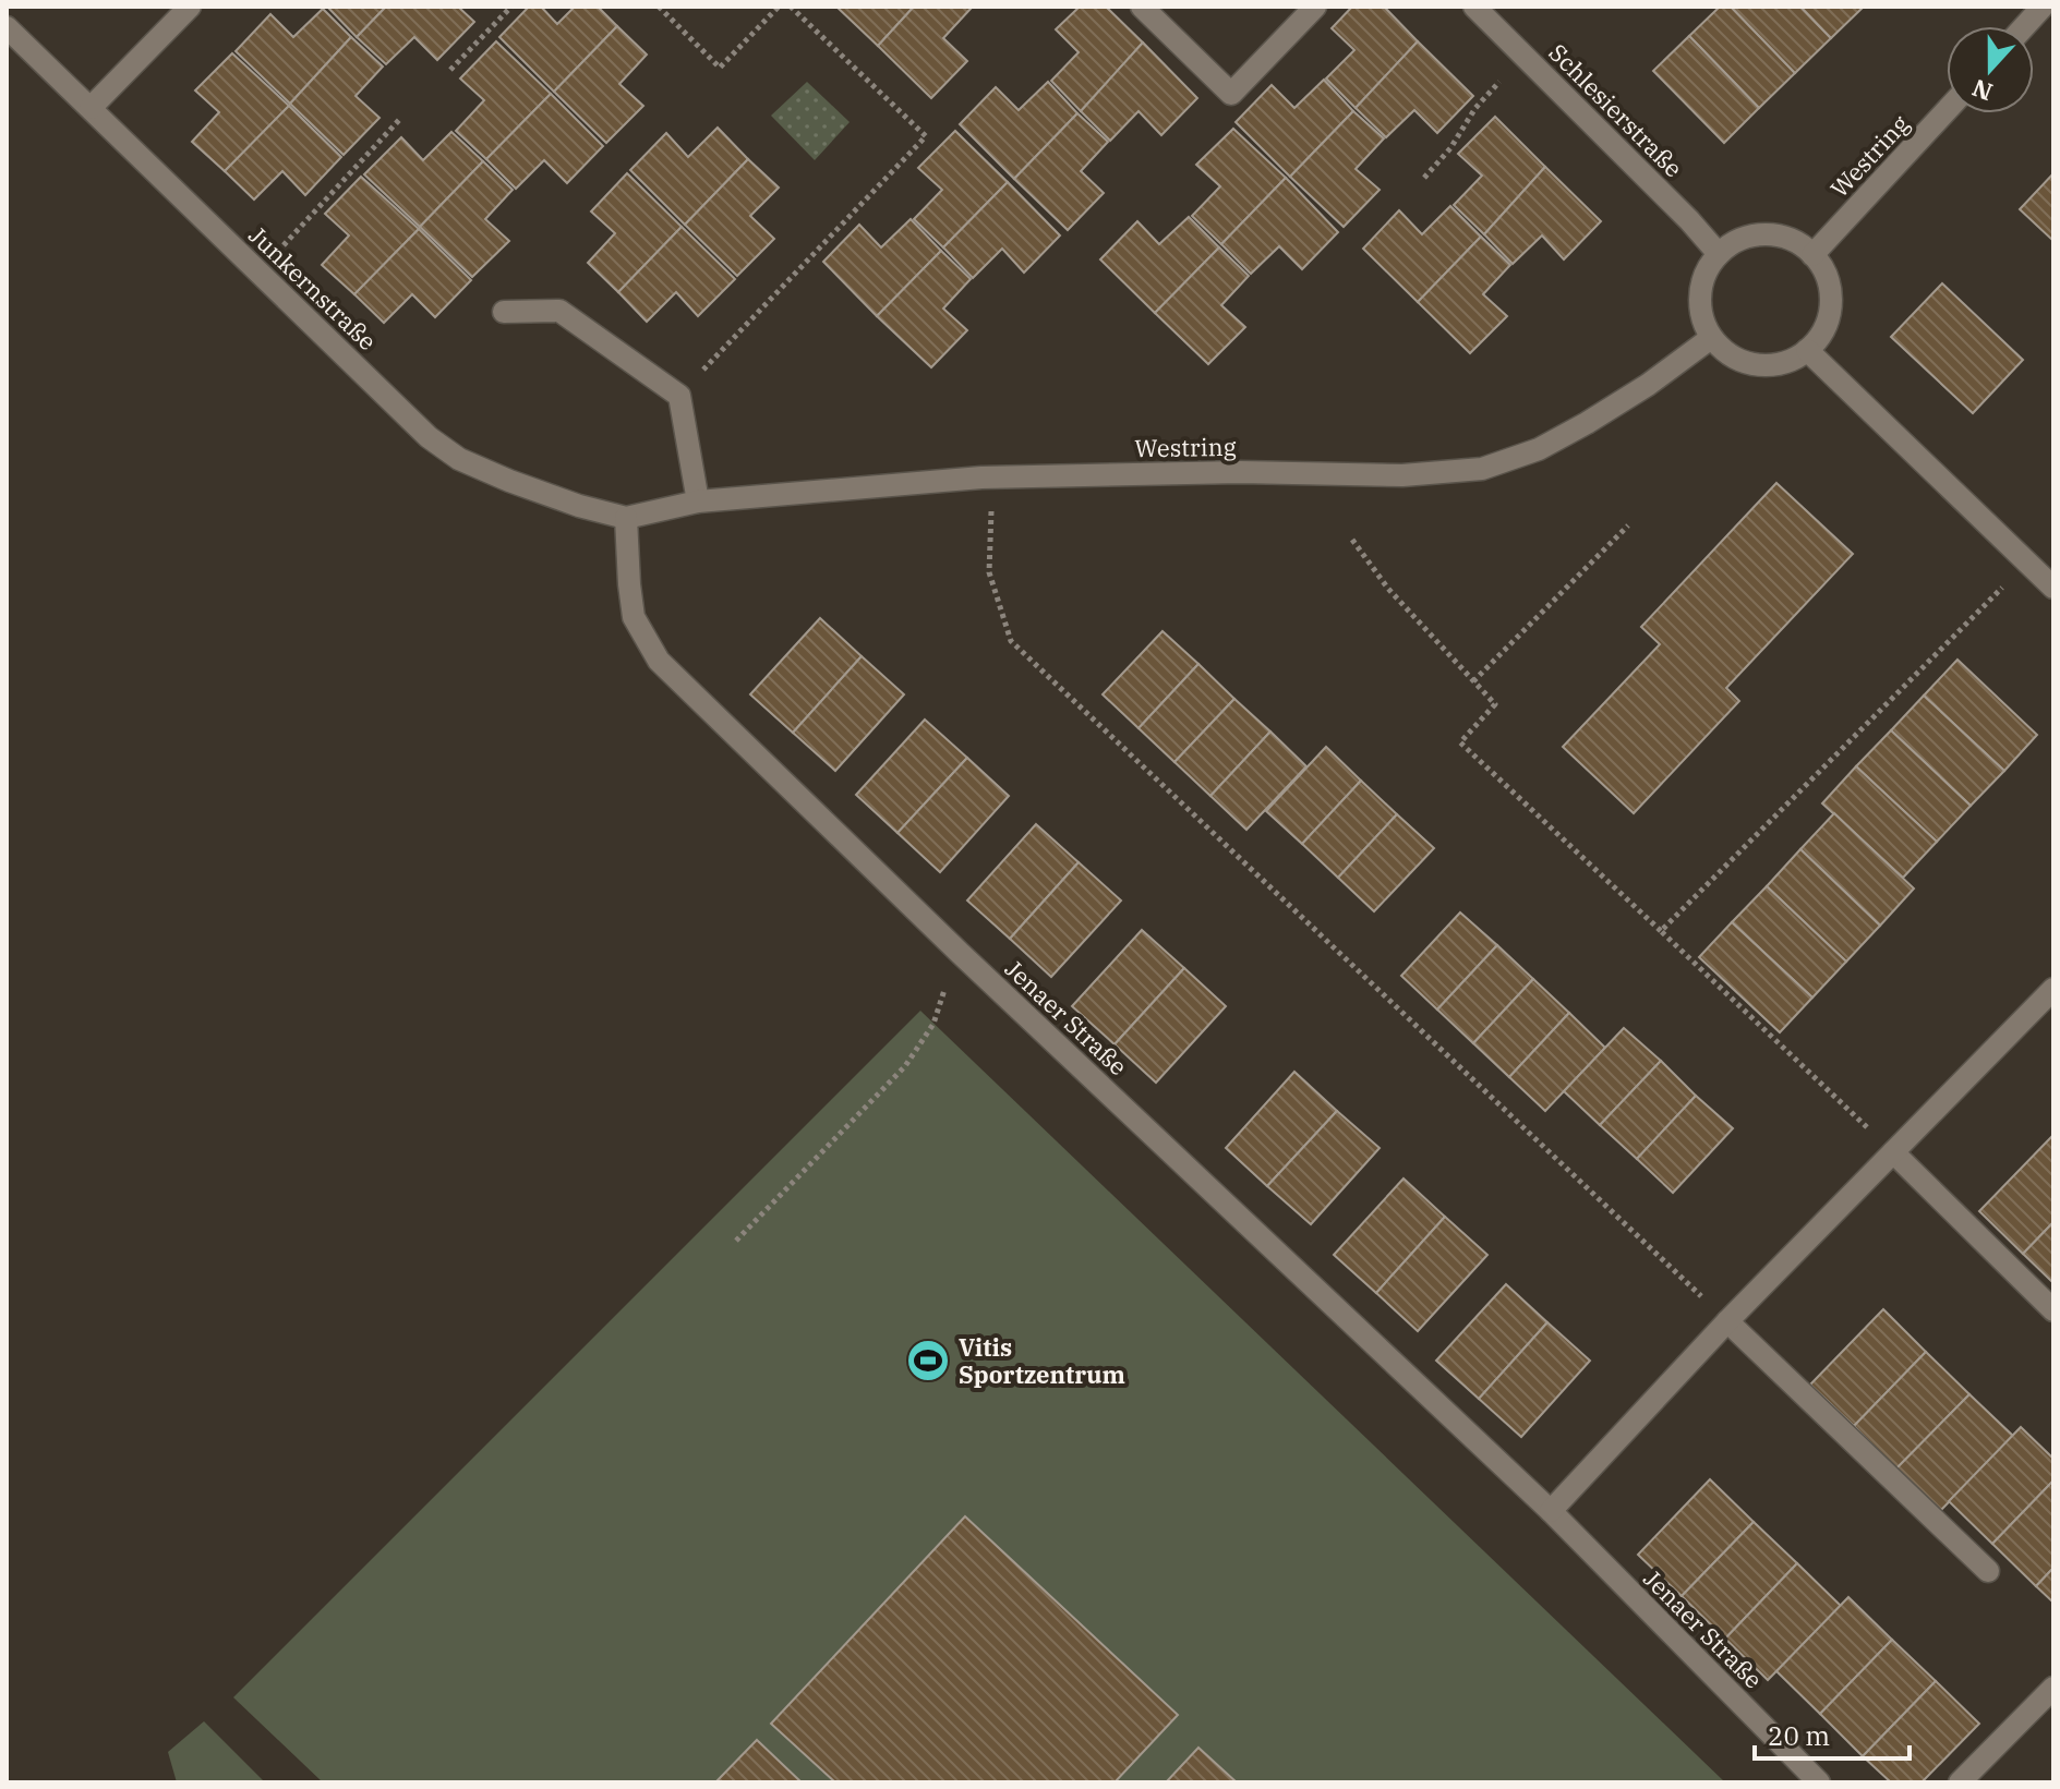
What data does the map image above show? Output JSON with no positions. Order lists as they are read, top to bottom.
{
  "streets": {
    "street": [
      "Schlesierstraße",
      "Westring",
      "Junkernstraße",
      "Jenaer Straße"
    ]
  },
  "crossings": [
    ["Schlesierstraße", "Westring"],
    ["Westring", "Junkernstraße"],
    ["Westring", "Jenaer Straße"],
    ["Junkernstraße", "Jenaer Straße"]
  ],
  "places": {
    "sports": ["Vitis Sportzentrum"]
  },
  "scale_bar": "20 m",
  "north": "bottom"
}
